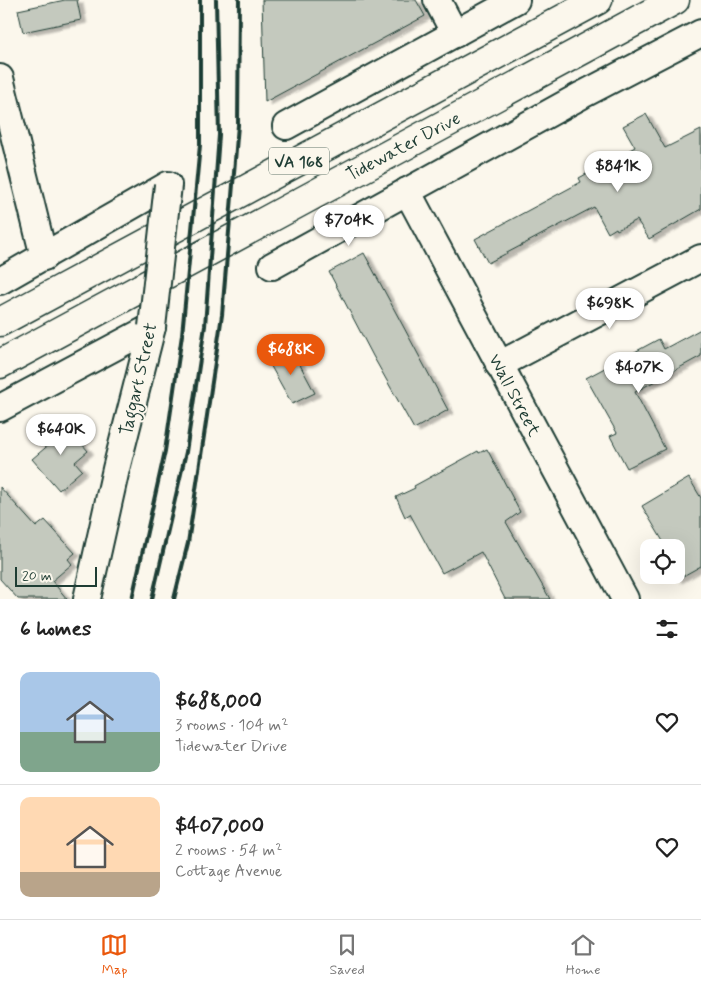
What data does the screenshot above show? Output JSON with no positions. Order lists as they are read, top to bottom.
{
  "streets": {
    "highway": ["Tidewater Drive", "VA 168"],
    "street": ["Taggart Street", "Wall Street"]
  },
  "scale_bar": "20 m",
  "page": {
    "price": [
      "$841K",
      "$704K",
      "$698K",
      "$688K",
      "$407K",
      "$640K"
    ],
    "scale": "20 m",
    "heading": "6 homes",
    "list": [
      {
        "name": "$688,000",
        "note": "3 rooms · 104 m² · Tidewater Drive"
      },
      {
        "name": "$407,000",
        "note": "2 rooms · 54 m² · Cottage Avenue"
      }
    ],
    "tabs": ["Map", "Saved", "Home"]
  }
}
